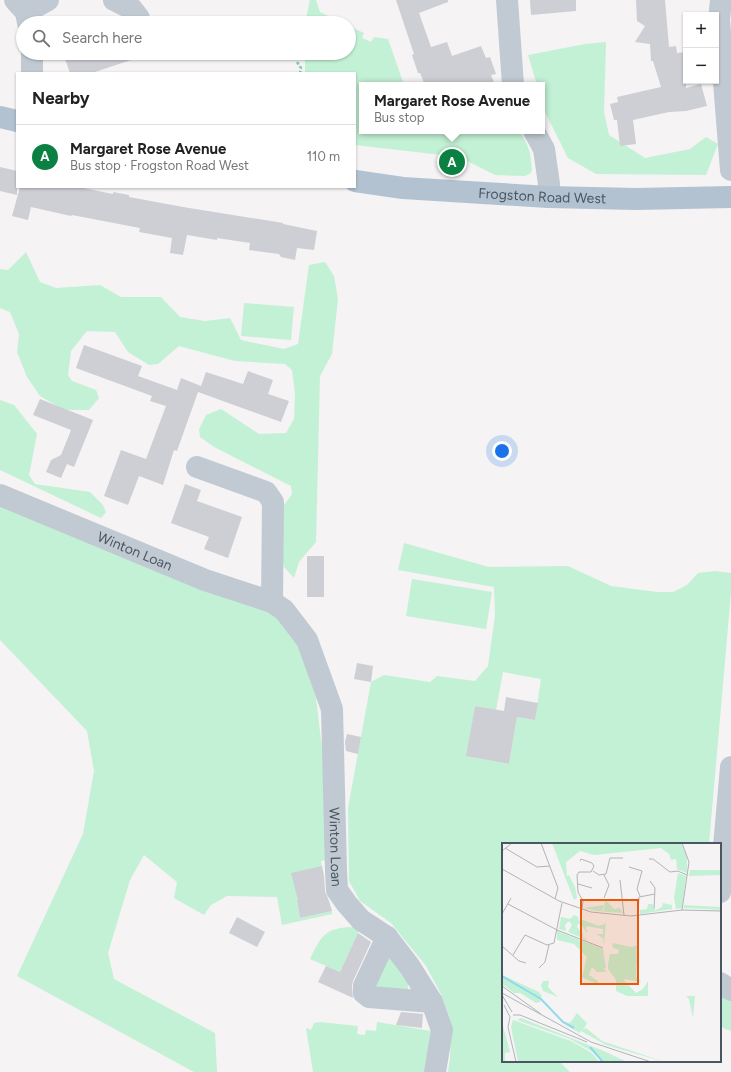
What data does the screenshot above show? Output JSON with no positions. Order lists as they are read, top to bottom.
{
  "streets": {
    "main road": ["Frogston Road West"],
    "street": ["Winton Loan"]
  },
  "page": {
    "map_buttons": ["+", "−"],
    "search": "Search here",
    "heading": "Nearby",
    "popup": ["Margaret Rose Avenue", "Bus stop"],
    "list": [
      {
        "mark": "A",
        "name": "Margaret Rose Avenue",
        "note": "Bus stop · Frogston Road West",
        "value": "110 m"
      }
    ],
    "pins": "A"
  }
}
